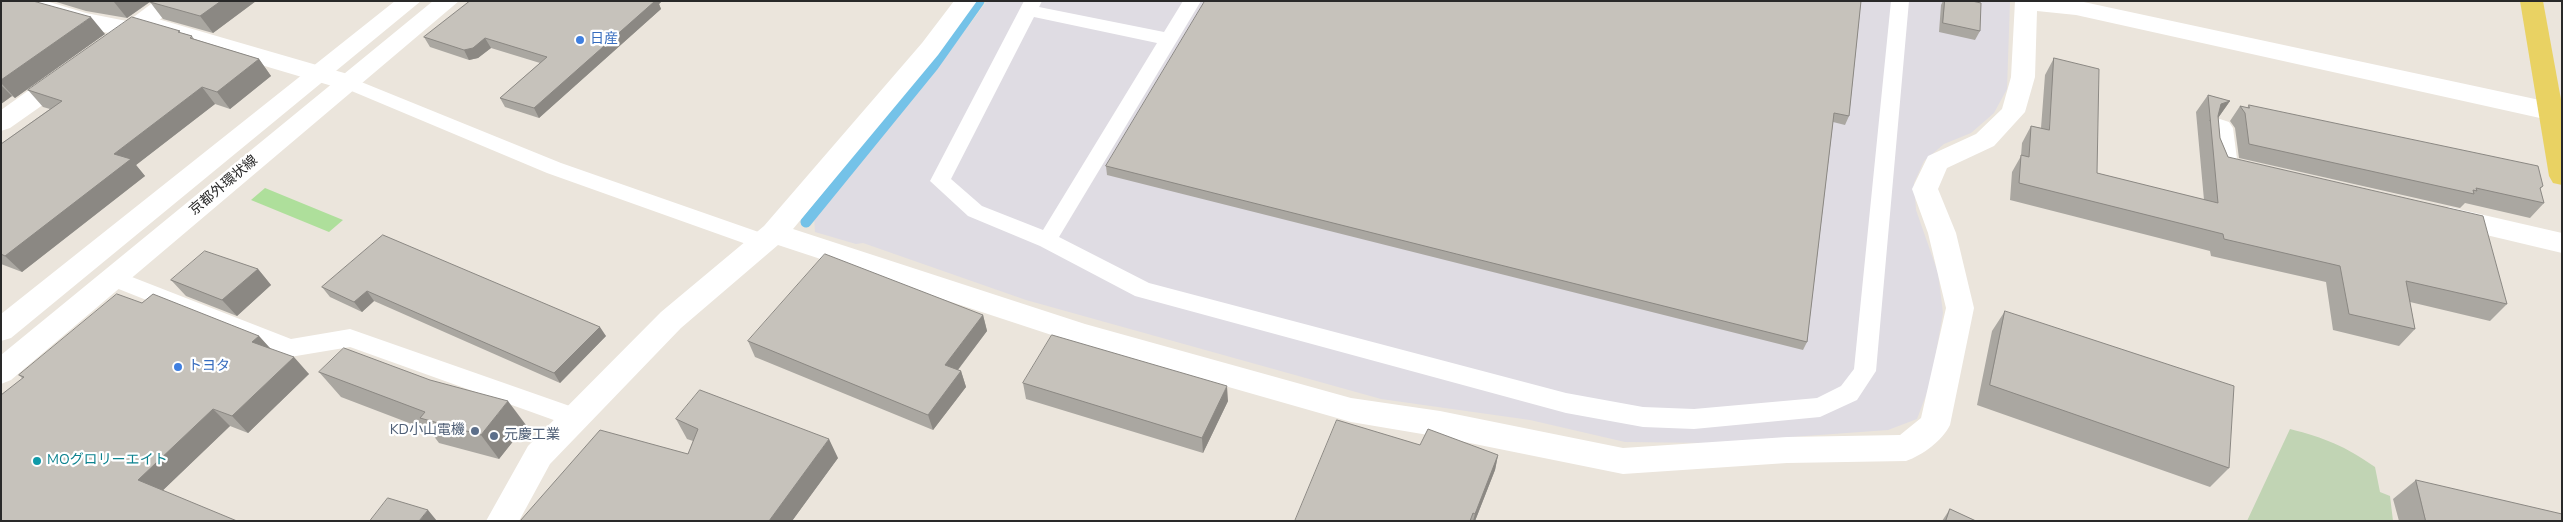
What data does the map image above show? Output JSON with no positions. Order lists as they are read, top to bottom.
{
  "streets": {
    "street": ["京都外環状線"]
  },
  "places": [
    "日産",
    "トヨタ",
    "KD小山電機",
    "元慶工業",
    "MOグロリーエイト"
  ]
}
